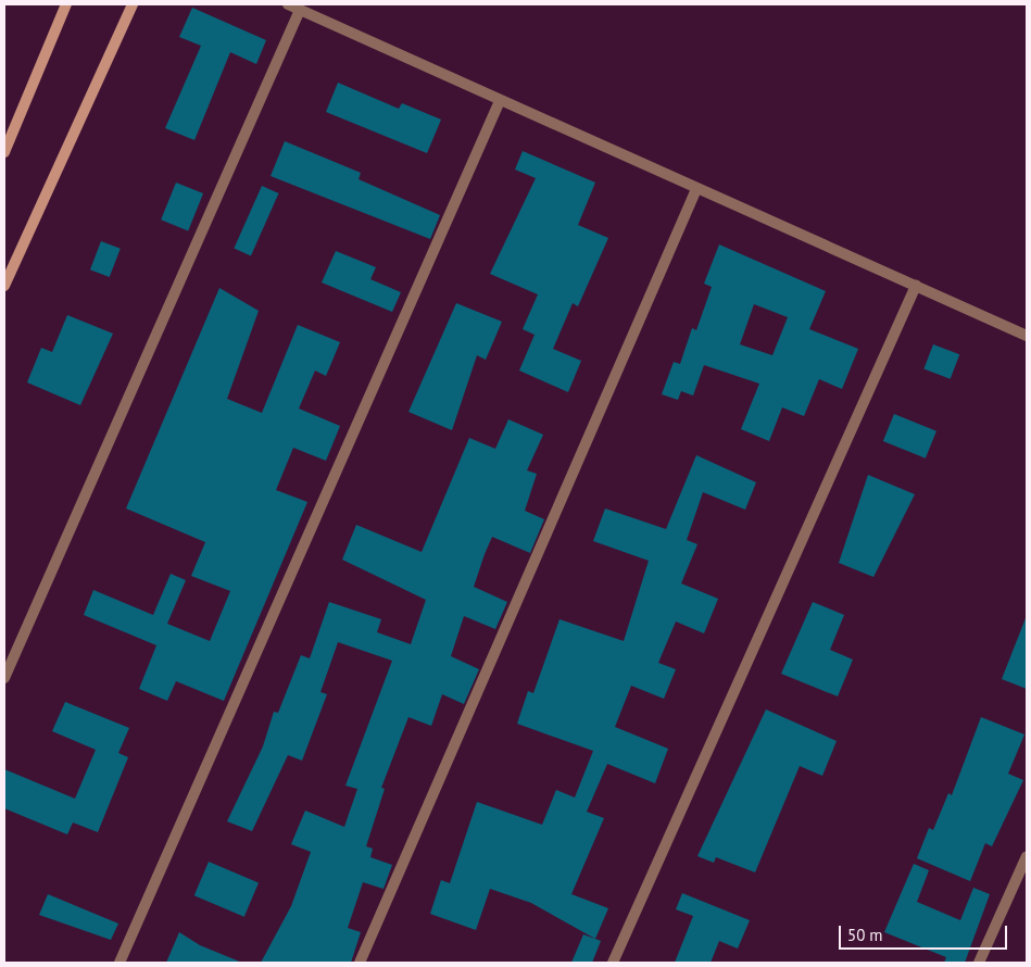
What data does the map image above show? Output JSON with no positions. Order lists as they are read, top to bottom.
{
  "scale_bar": "50 m"
}
